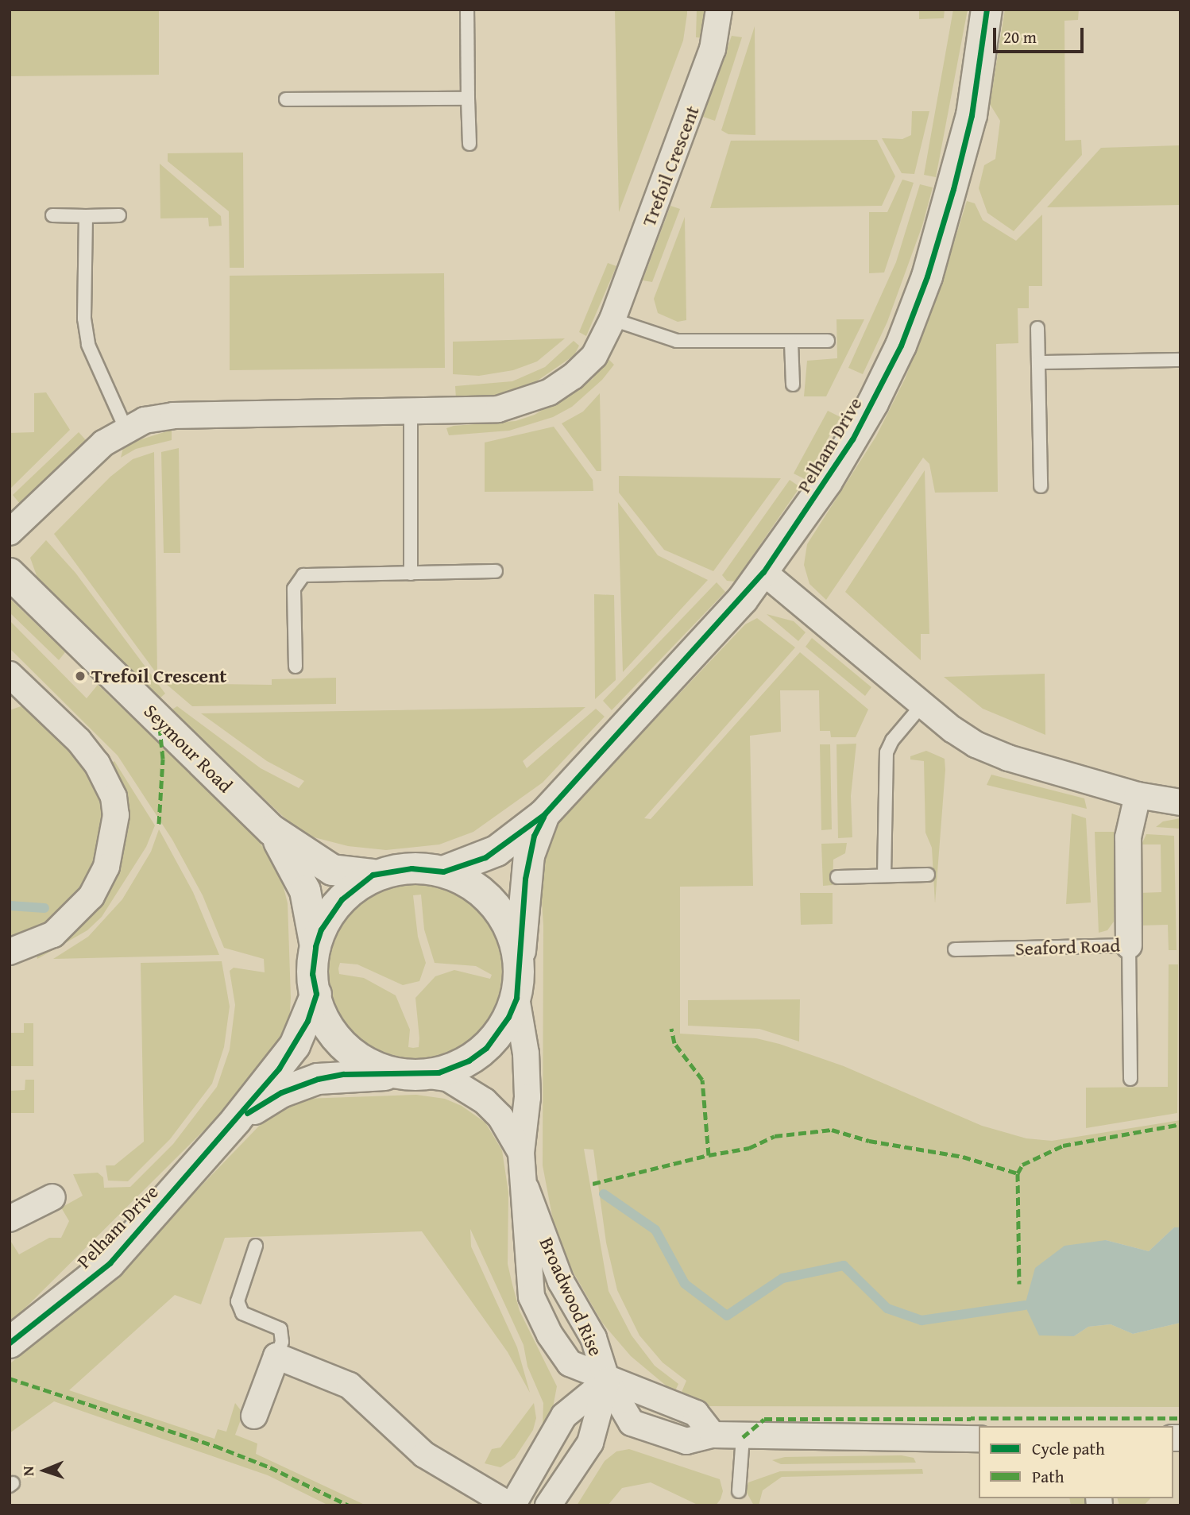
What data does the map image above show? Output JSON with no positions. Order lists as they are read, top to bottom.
{
  "streets": {
    "street": [
      "Trefoil Crescent",
      "Pelham Drive",
      "Seymour Road",
      "Seaford Road",
      "Broadwood Rise"
    ]
  },
  "crossings": [
    ["Pelham Drive", "Seymour Road"],
    ["Pelham Drive", "Broadwood Rise"]
  ],
  "places": ["Trefoil Crescent"],
  "legend": ["Cycle path", "Path"],
  "scale_bar": "20 m",
  "north": "left"
}
